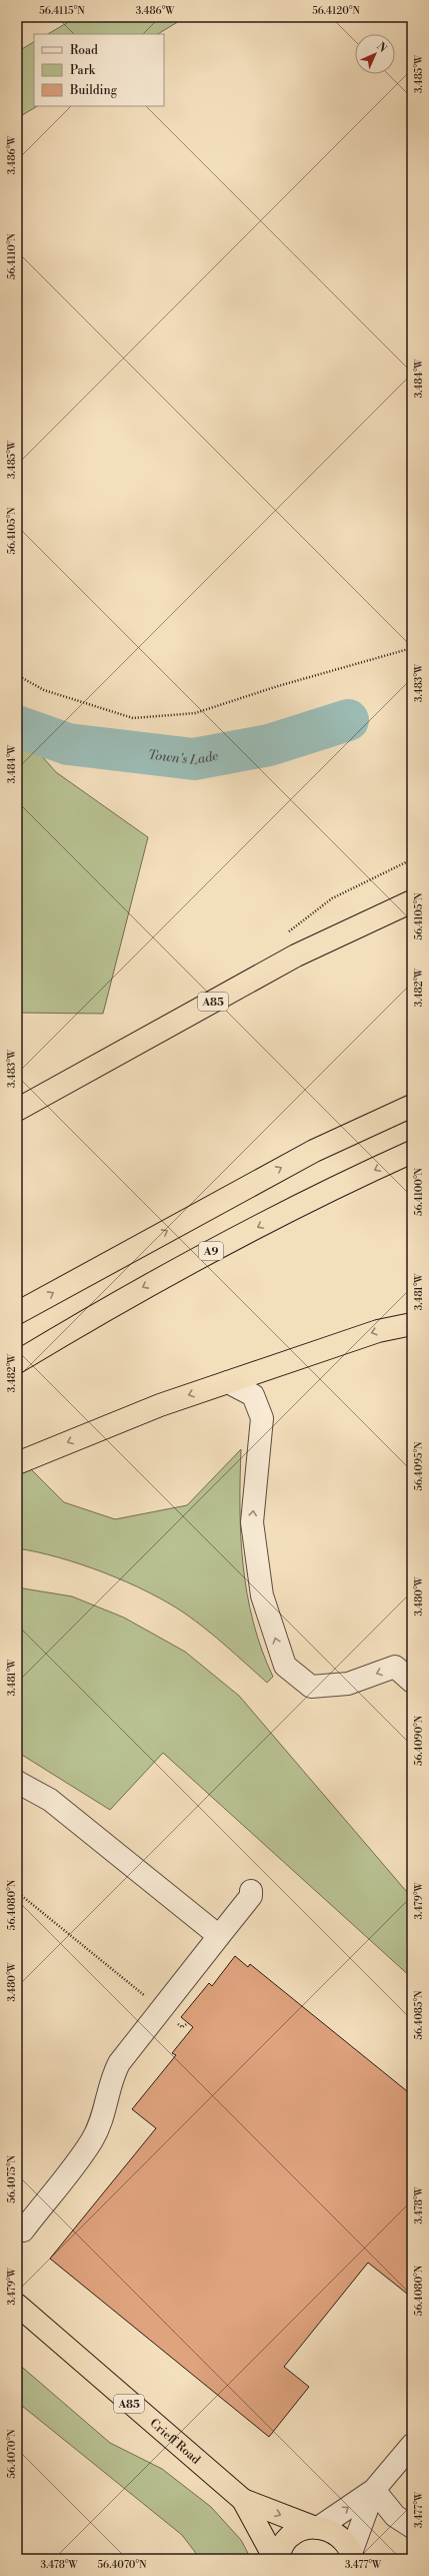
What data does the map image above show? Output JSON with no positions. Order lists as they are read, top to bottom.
{
  "streets": {
    "highway": ["A85", "A9", "Crieff Road"]
  },
  "water": ["Town's Lade"],
  "legend": ["Road", "Park", "Building"],
  "north": "top right",
  "coordinates": [
    "56.4115°N",
    "3.486°W",
    "56.4120°N",
    "3.485°W",
    "56.4110°N",
    "3.484°W",
    "56.4105°N",
    "3.483°W",
    "3.482°W",
    "56.4100°N",
    "3.481°W",
    "56.4095°N",
    "3.480°W",
    "56.4090°N",
    "3.479°W",
    "56.4080°N",
    "56.4085°N",
    "56.4075°N",
    "3.478°W",
    "56.4070°N",
    "3.477°W"
  ]
}
